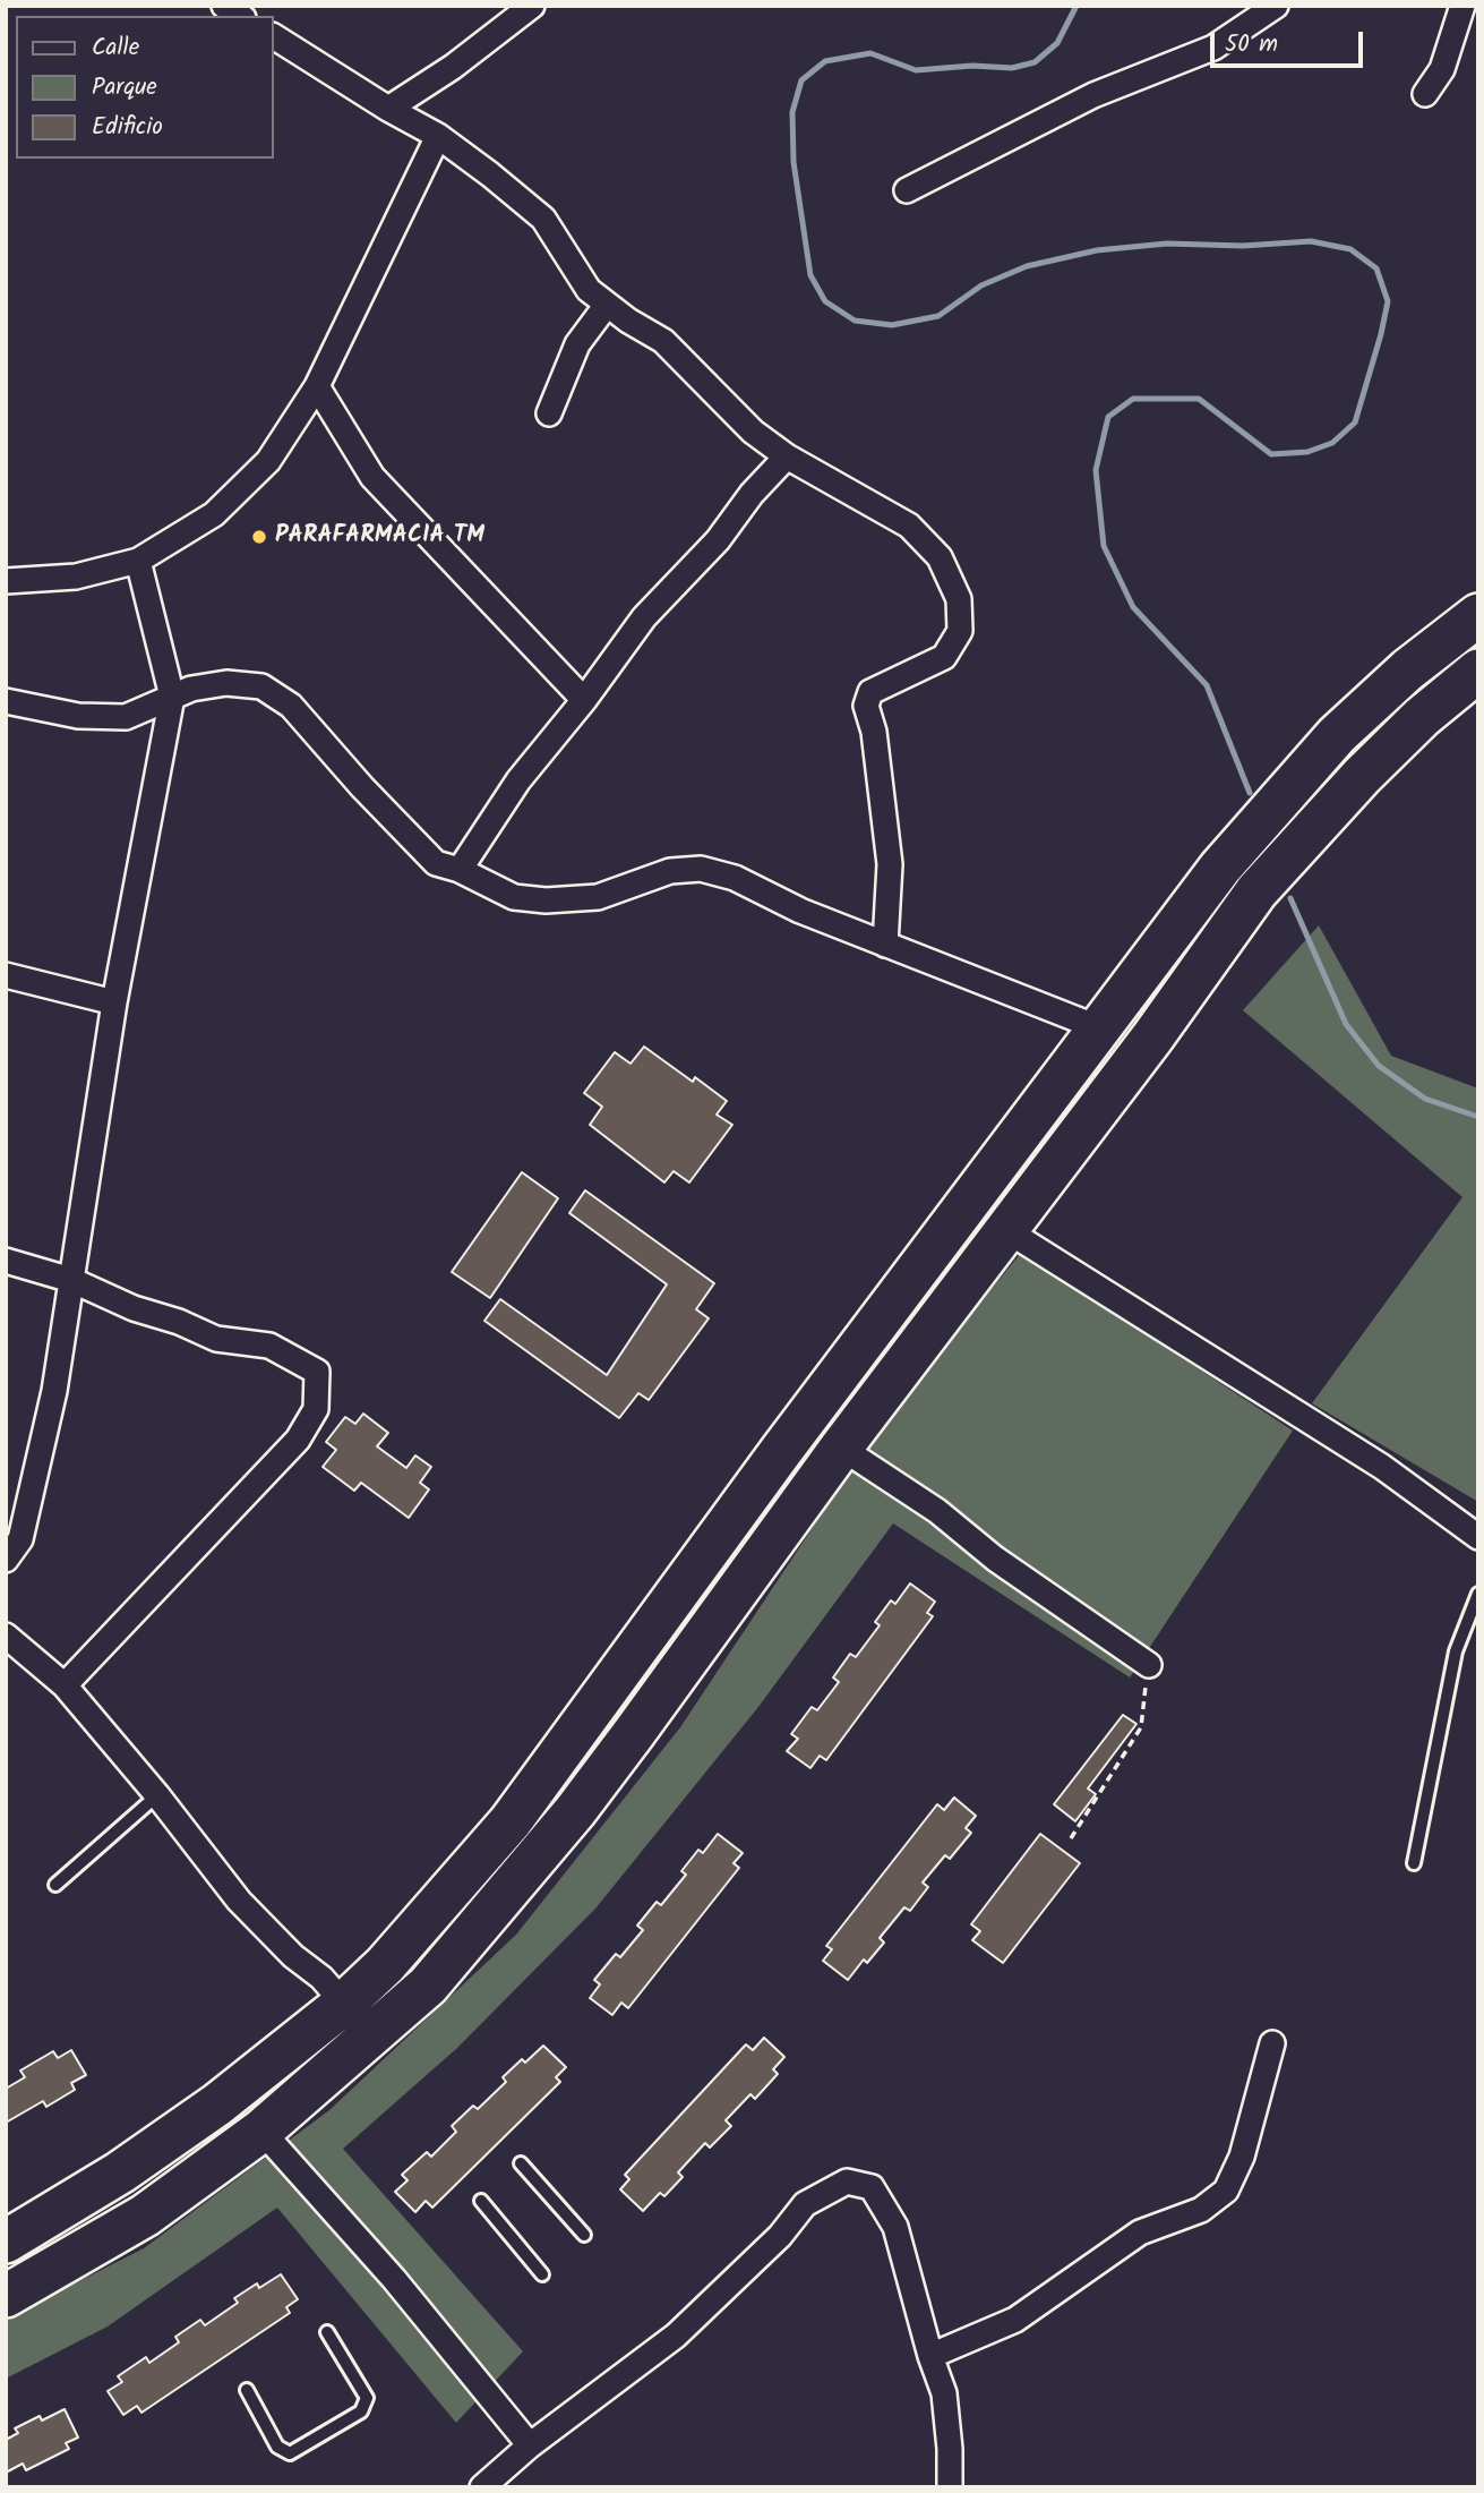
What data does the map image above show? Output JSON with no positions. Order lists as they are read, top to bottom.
{
  "places": ["PARAFARMACIA TM"],
  "legend": ["Calle", "Parque", "Edificio"],
  "scale_bar": "50 m"
}
